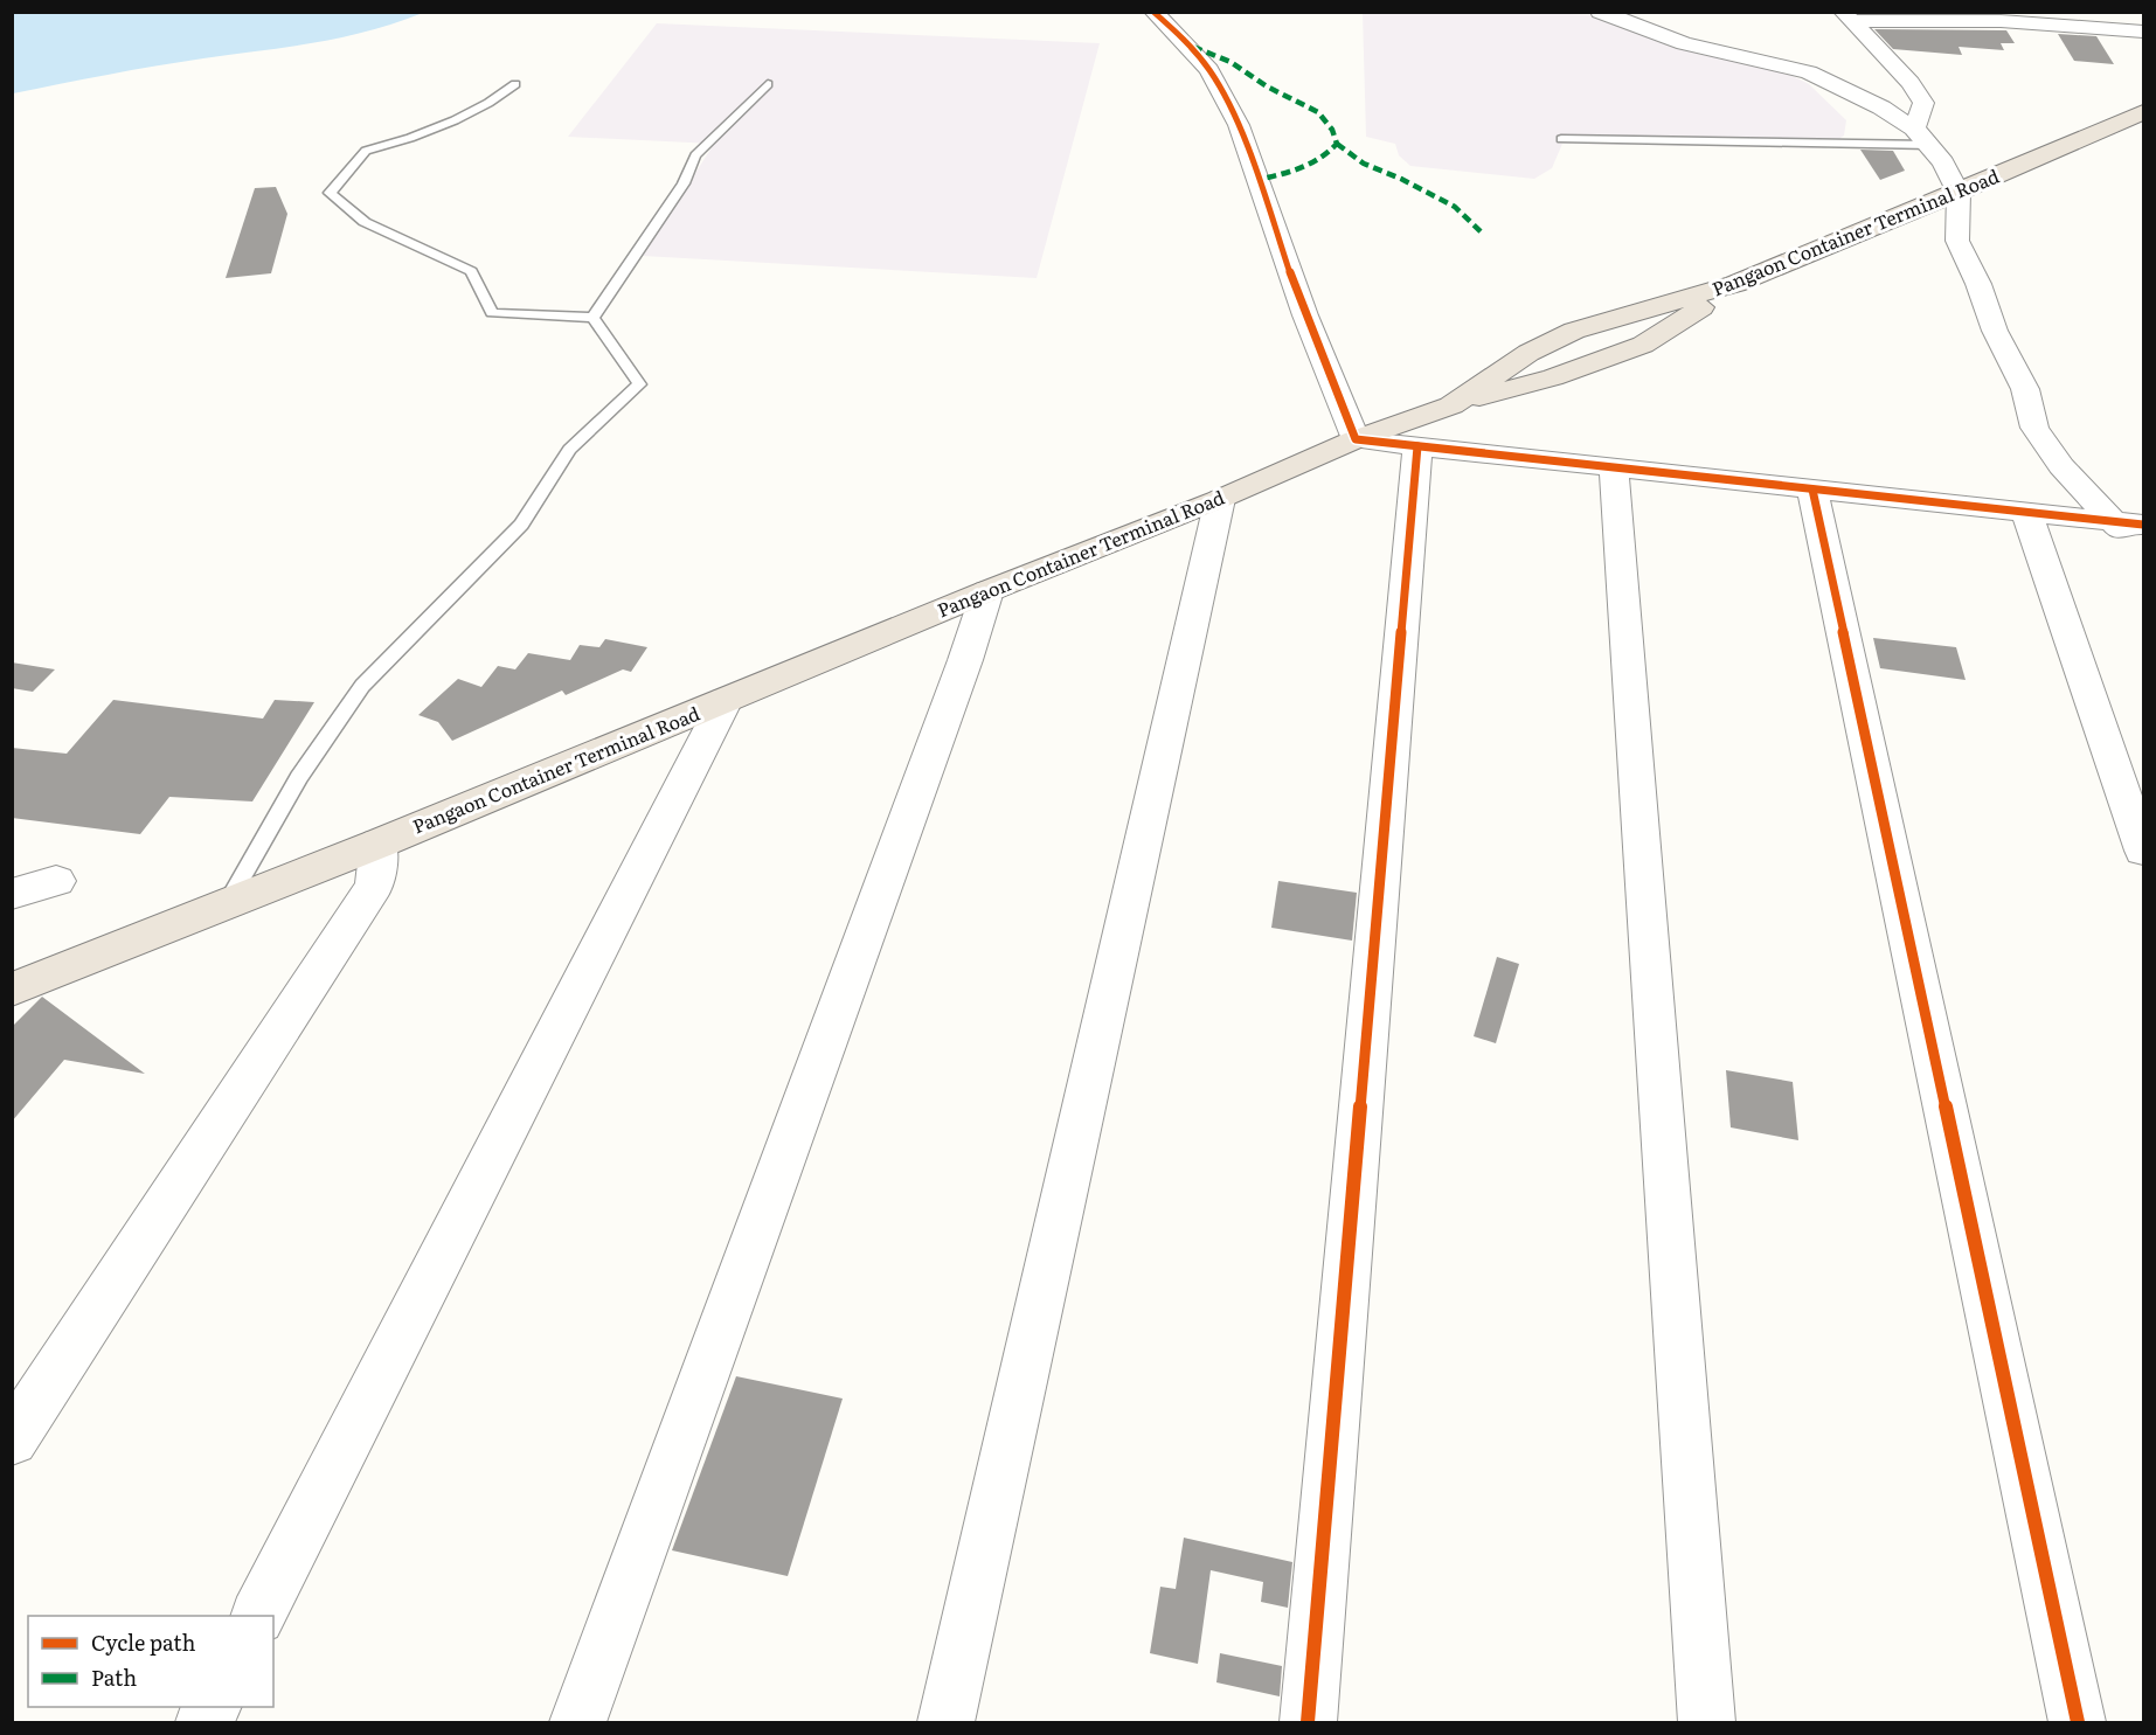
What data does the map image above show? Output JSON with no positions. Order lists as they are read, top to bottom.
{
  "streets": {
    "highway": ["Pangaon Container Terminal Road"]
  },
  "legend": ["Cycle path", "Path"]
}
